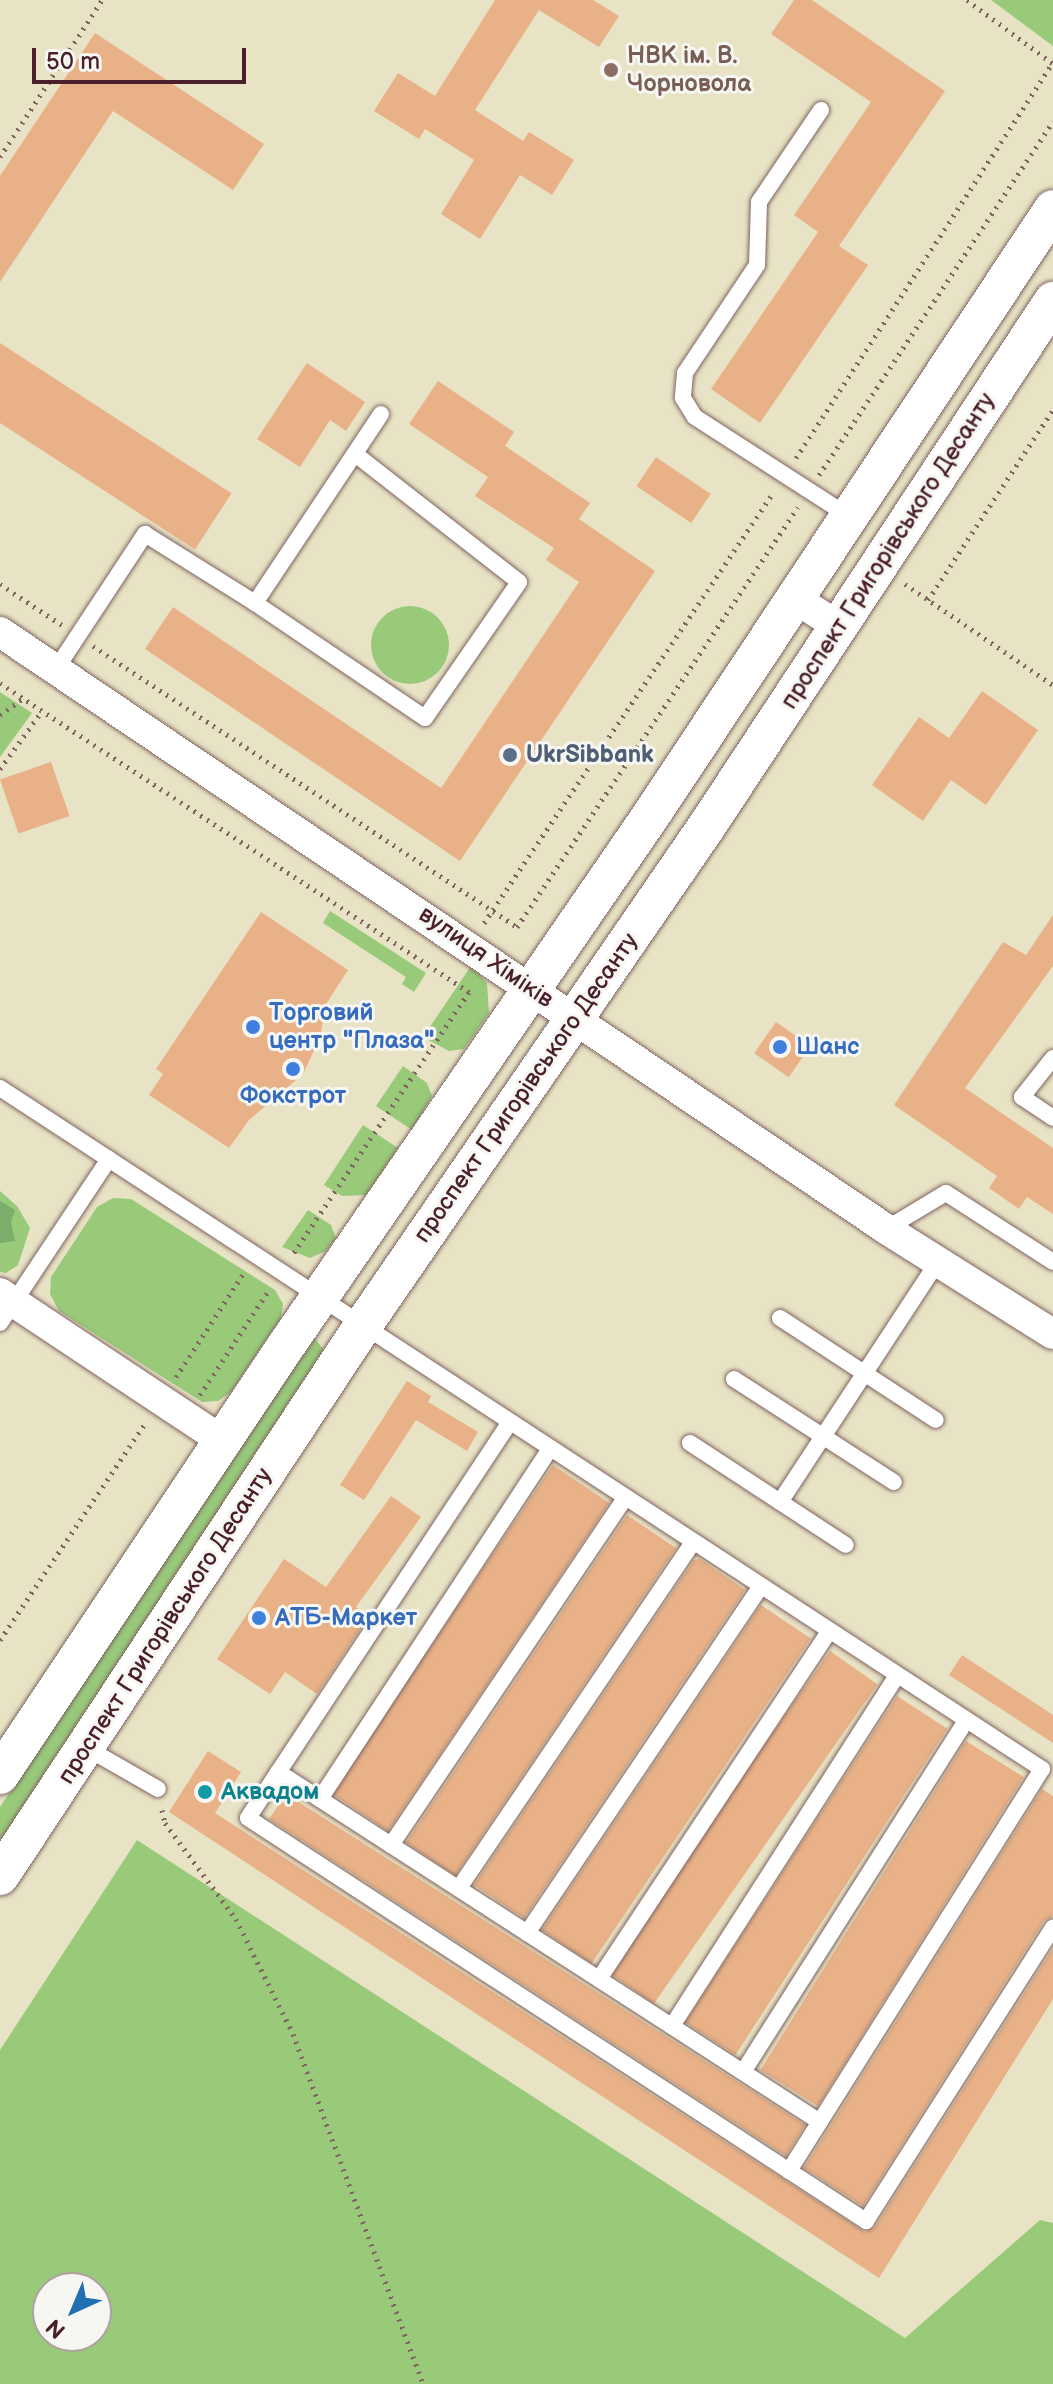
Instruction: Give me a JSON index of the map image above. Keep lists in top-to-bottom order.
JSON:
{
  "streets": {
    "street": ["проспект Григорівського Десанту", "вулиця Хіміків"]
  },
  "crossings": [
    ["проспект Григорівського Десанту", "вулиця Хіміків"]
  ],
  "places": [
    "НВК ім. В. Чорновола",
    "UkrSibbank",
    "Торговий центр \"Плаза\"",
    "Шанс",
    "Фокстрот",
    "АТБ-Маркет",
    "Аквадом"
  ],
  "scale_bar": "50 m",
  "north": "bottom left"
}
